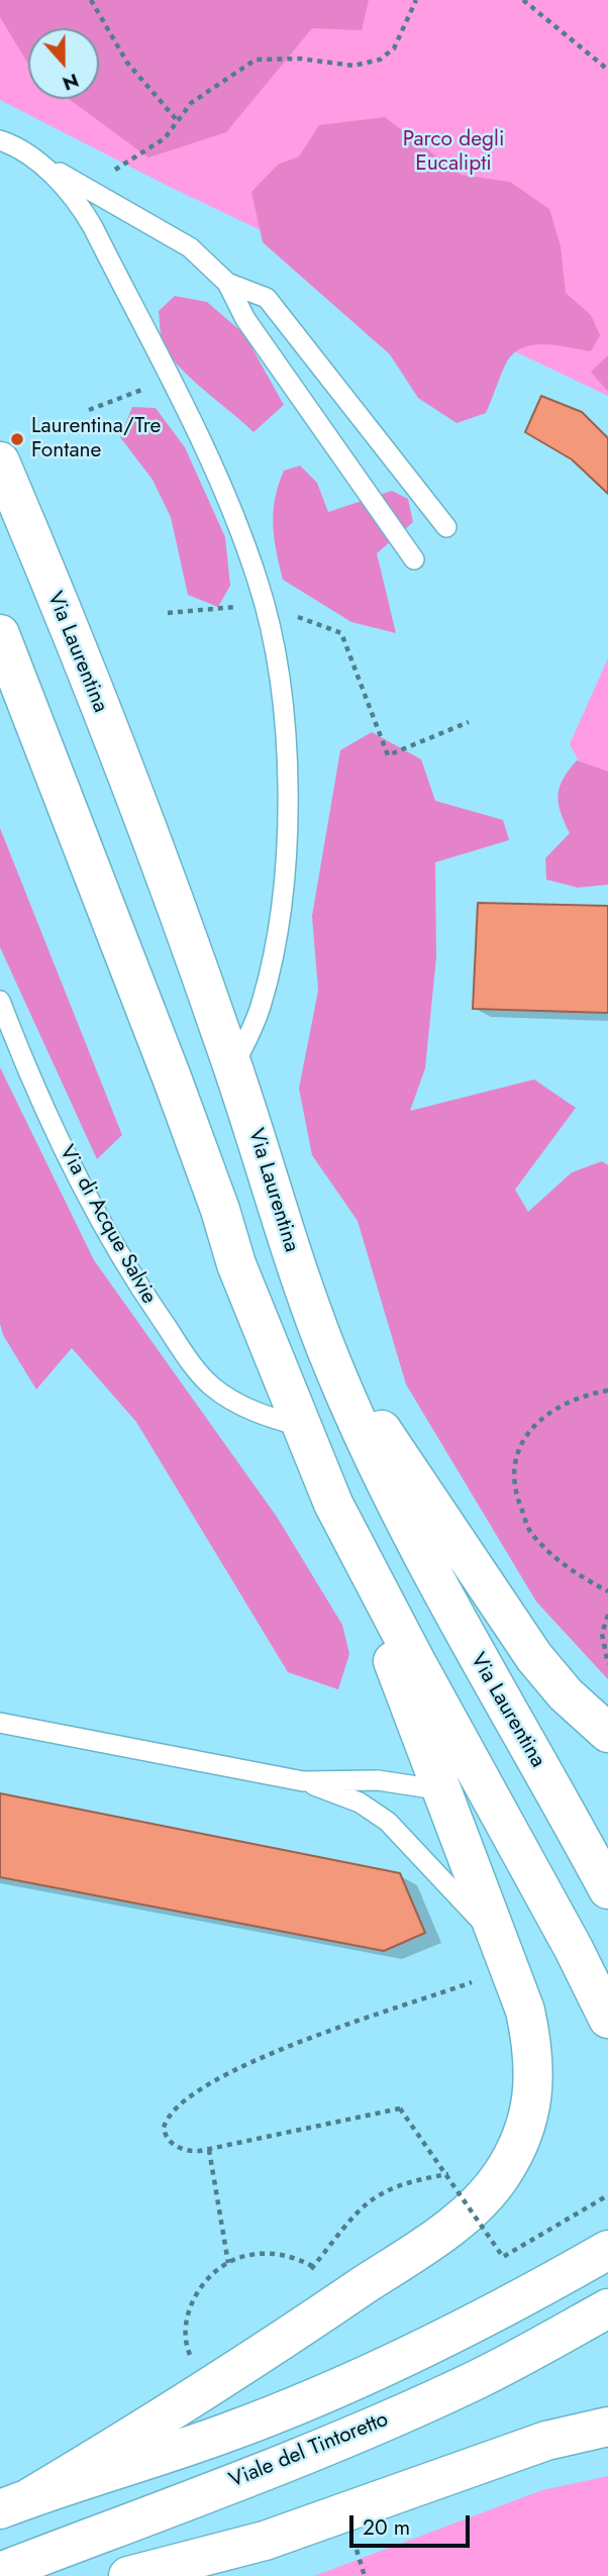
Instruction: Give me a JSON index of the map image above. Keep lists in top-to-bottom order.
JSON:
{
  "streets": {
    "main road": ["Via Laurentina", "Viale del Tintoretto"],
    "lane": ["Via di Acque Salvie"]
  },
  "parks": ["Parco degli Eucalipti"],
  "places": ["Laurentina/Tre Fontane"],
  "scale_bar": "20 m",
  "north": "bottom"
}
